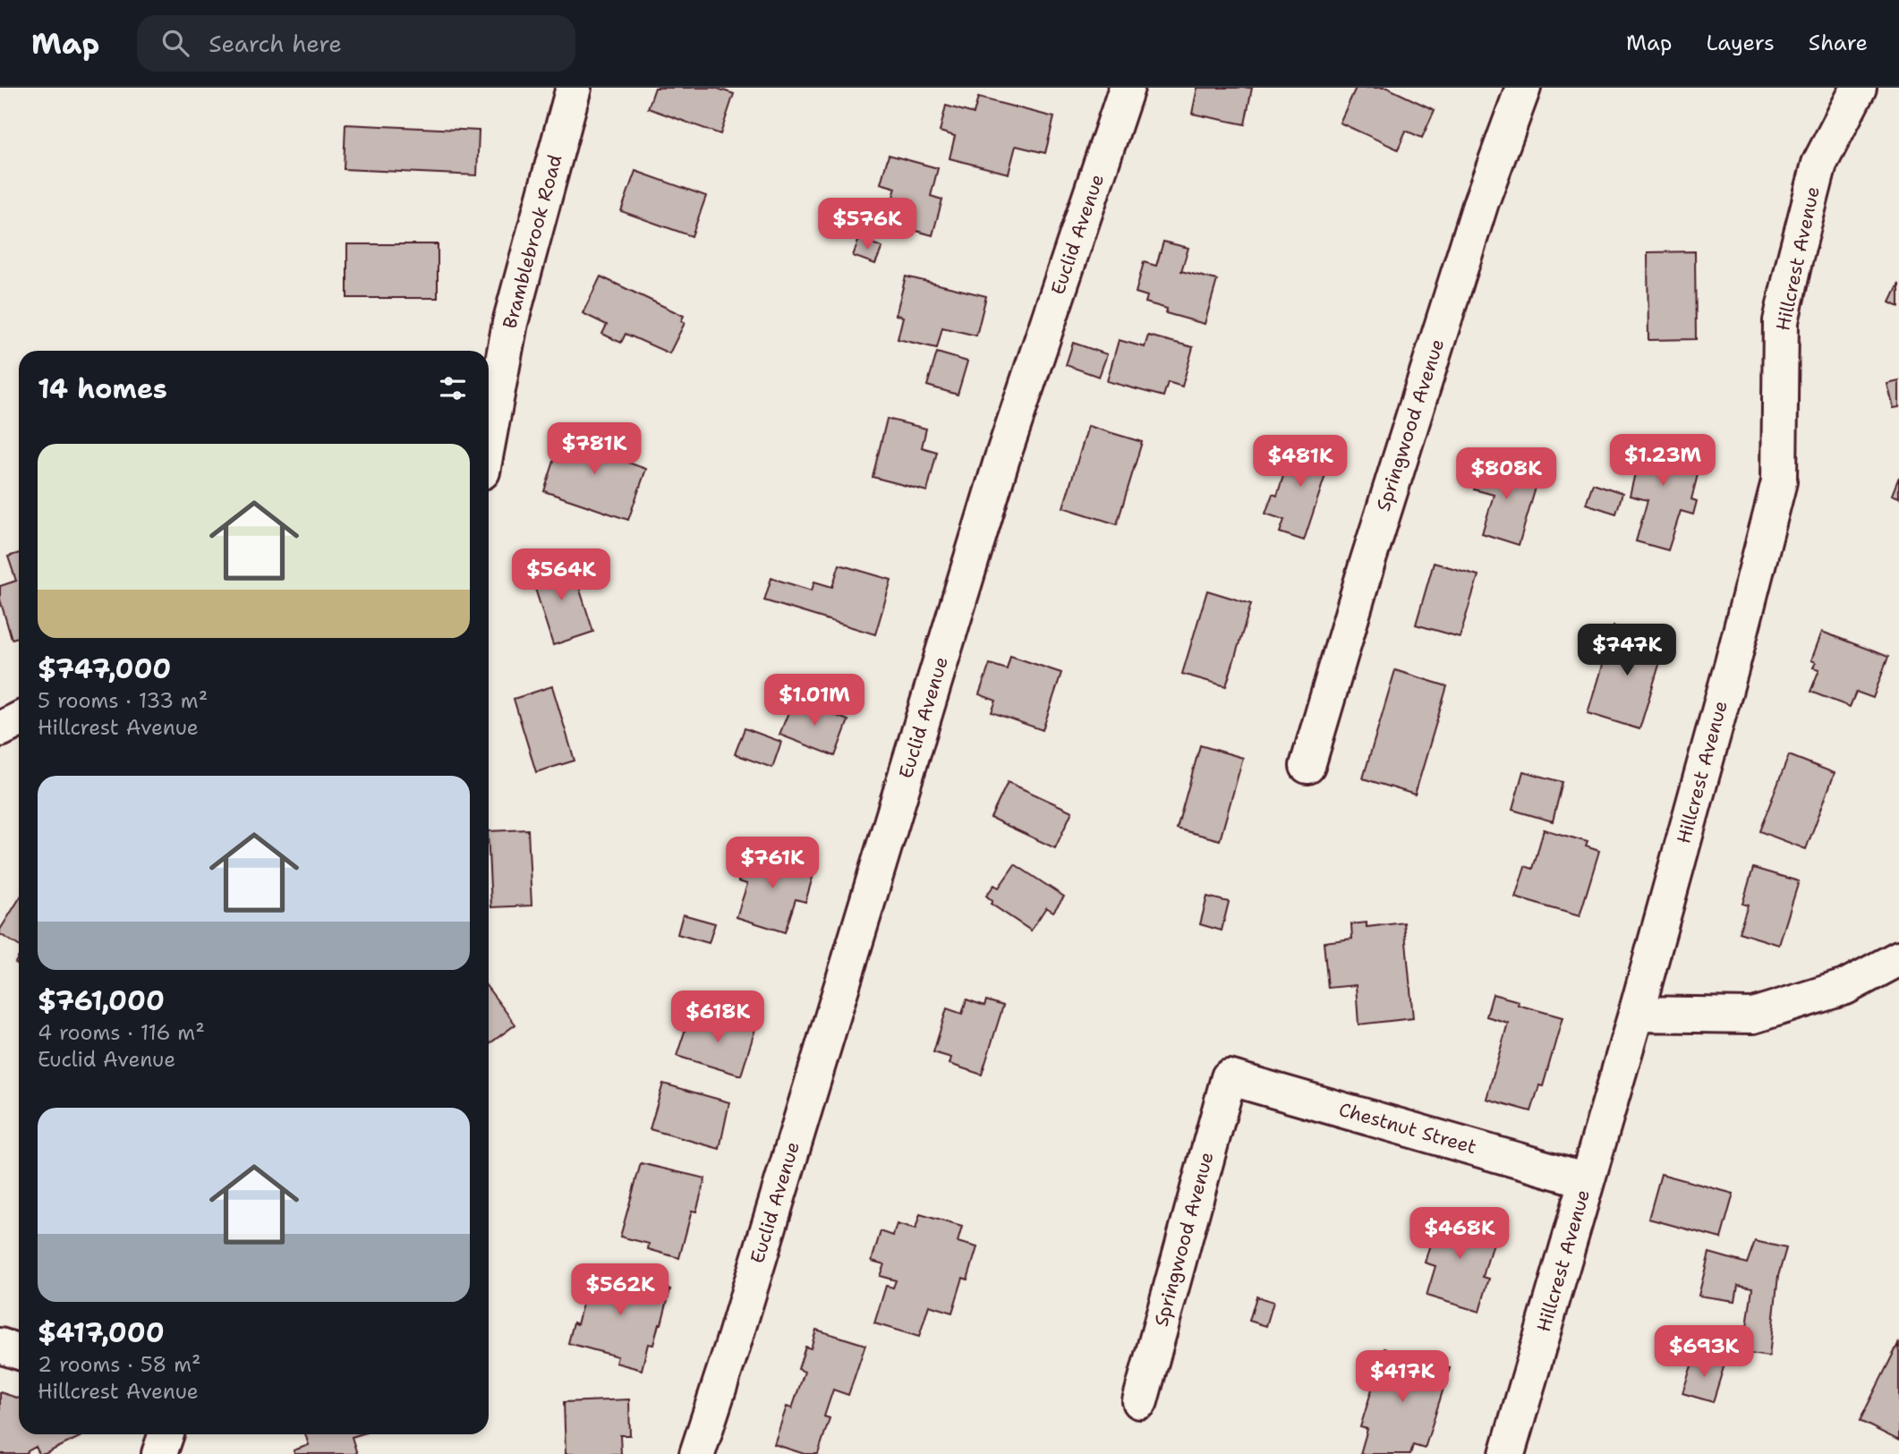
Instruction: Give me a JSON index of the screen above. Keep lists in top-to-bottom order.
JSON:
{
  "streets": {
    "street": [
      "Euclid Avenue",
      "Bramblebrook Road",
      "Hillcrest Avenue",
      "Springwood Avenue",
      "Chestnut Street"
    ]
  },
  "crossings": [
    ["Hillcrest Avenue", "Chestnut Street"],
    ["Springwood Avenue", "Chestnut Street"]
  ],
  "page": {
    "header": "Map",
    "search": "Search here",
    "nav": ["Map", "Layers", "Share"],
    "price": [
      "$576K",
      "$781K",
      "$1.23M",
      "$481K",
      "$808K",
      "$564K",
      "$747K",
      "$1.01M",
      "$761K",
      "$618K",
      "$468K",
      "$562K",
      "$693K",
      "$417K"
    ],
    "heading": "14 homes",
    "list": [
      {
        "name": "$747,000",
        "note": "5 rooms · 133 m² · Hillcrest Avenue"
      },
      {
        "name": "$761,000",
        "note": "4 rooms · 116 m² · Euclid Avenue"
      },
      {
        "name": "$417,000",
        "note": "2 rooms · 58 m² · Hillcrest Avenue"
      }
    ]
  }
}
